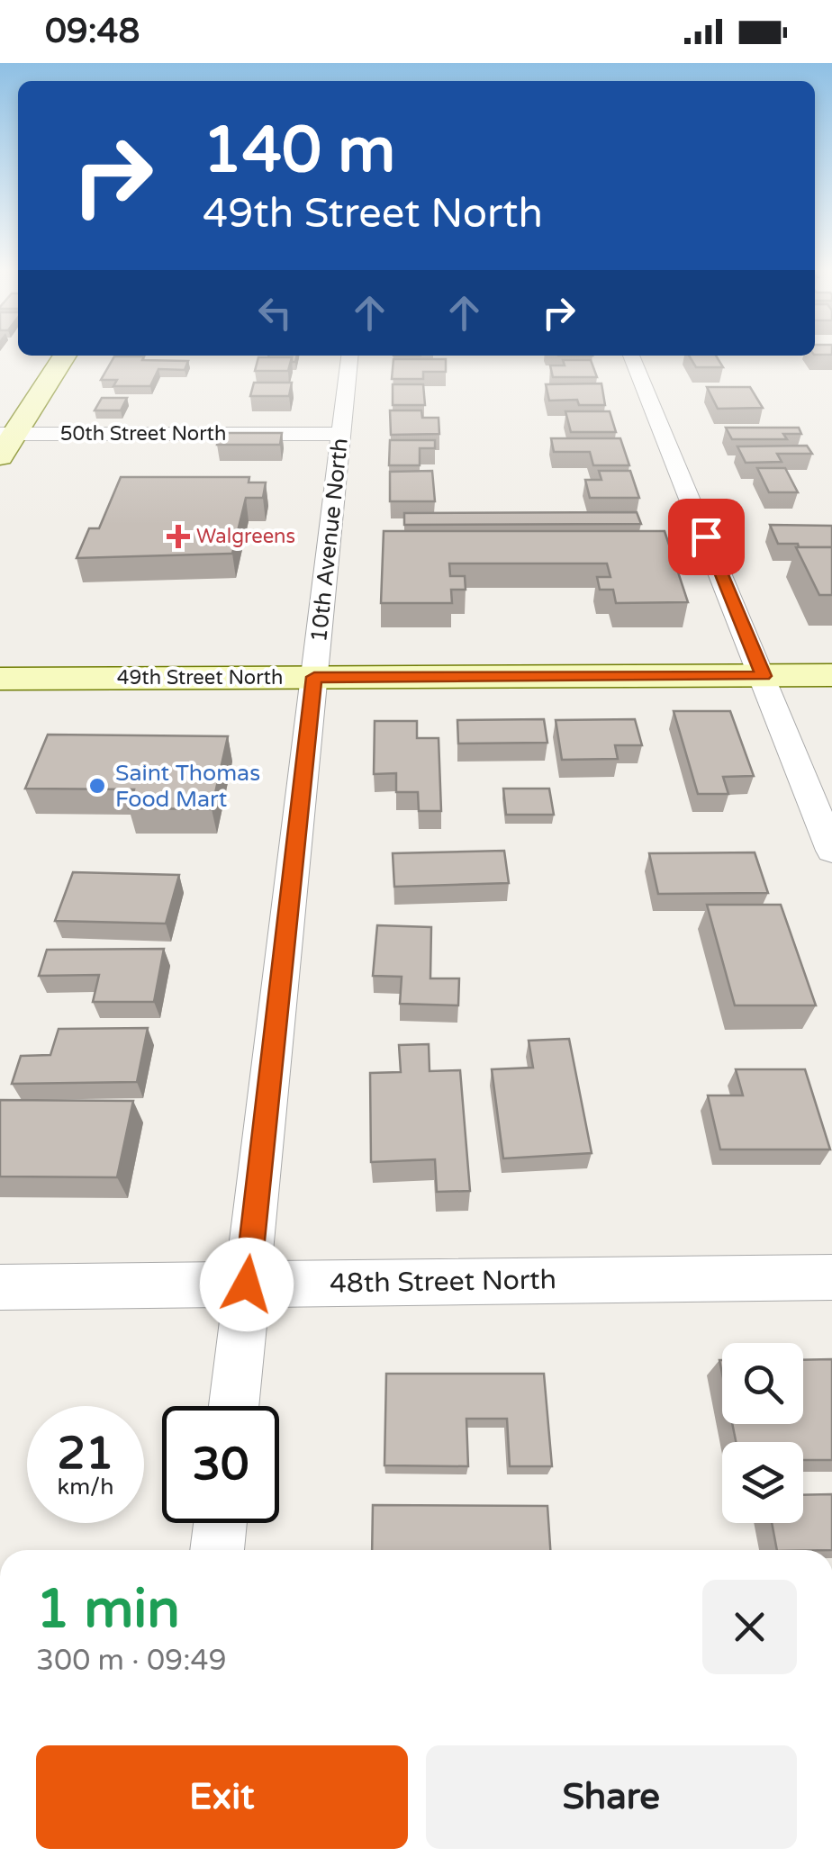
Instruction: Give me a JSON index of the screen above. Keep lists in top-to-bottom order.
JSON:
{
  "streets": {
    "main road": ["49th Street North"],
    "street": ["50th Street North", "10th Avenue North", "48th Street North"]
  },
  "crossings": [
    ["50th Street North", "10th Avenue North"],
    ["10th Avenue North", "49th Street North"],
    ["10th Avenue North", "48th Street North"]
  ],
  "places": {
    "health": ["Walgreens"],
    "other": ["Saint Thomas Food Mart"]
  },
  "page": {
    "status": "09:48",
    "turn": ["140 m", "49th Street North"],
    "speed": "21 km/h",
    "limit": "30",
    "heading": ["1 min", "300 m · 09:49"],
    "buttons": ["Exit", "Share"]
  }
}
